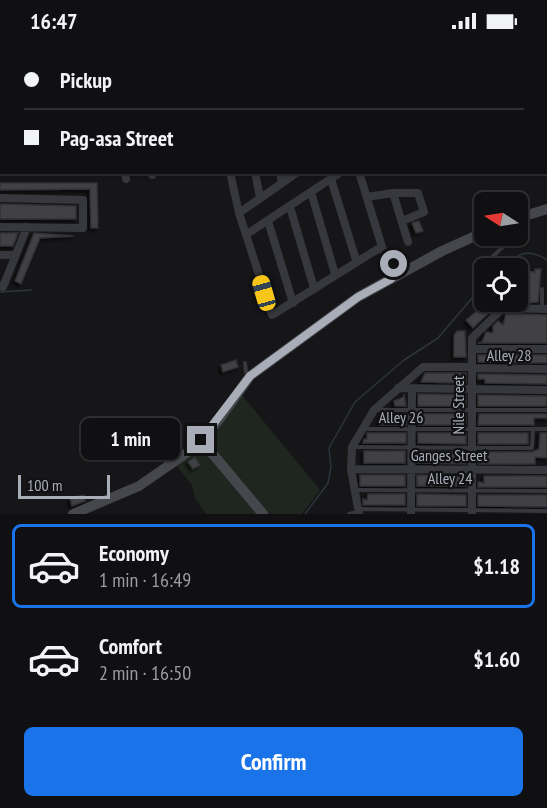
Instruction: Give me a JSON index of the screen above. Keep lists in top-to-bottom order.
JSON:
{
  "streets": {
    "street": ["Alley 28", "Nile Street", "Ganges Street"],
    "lane": ["Alley 26", "Alley 24"]
  },
  "crossings": [
    ["Alley 28", "Nile Street"],
    ["Alley 28", "Alley 26"],
    ["Nile Street", "Alley 26"],
    ["Nile Street", "Ganges Street"],
    ["Nile Street", "Alley 24"]
  ],
  "scale_bar": "100 m",
  "north": "left",
  "page": {
    "status": "16:47",
    "banner": ["Pickup", "Pag-asa Street"],
    "bubble": "1 min",
    "scale": "100 m",
    "list": [
      {
        "name": "Economy",
        "note": "1 min · 16:49",
        "value": "$1.18"
      },
      {
        "name": "Comfort",
        "note": "2 min · 16:50",
        "value": "$1.60"
      }
    ],
    "buttons": "Confirm"
  }
}
